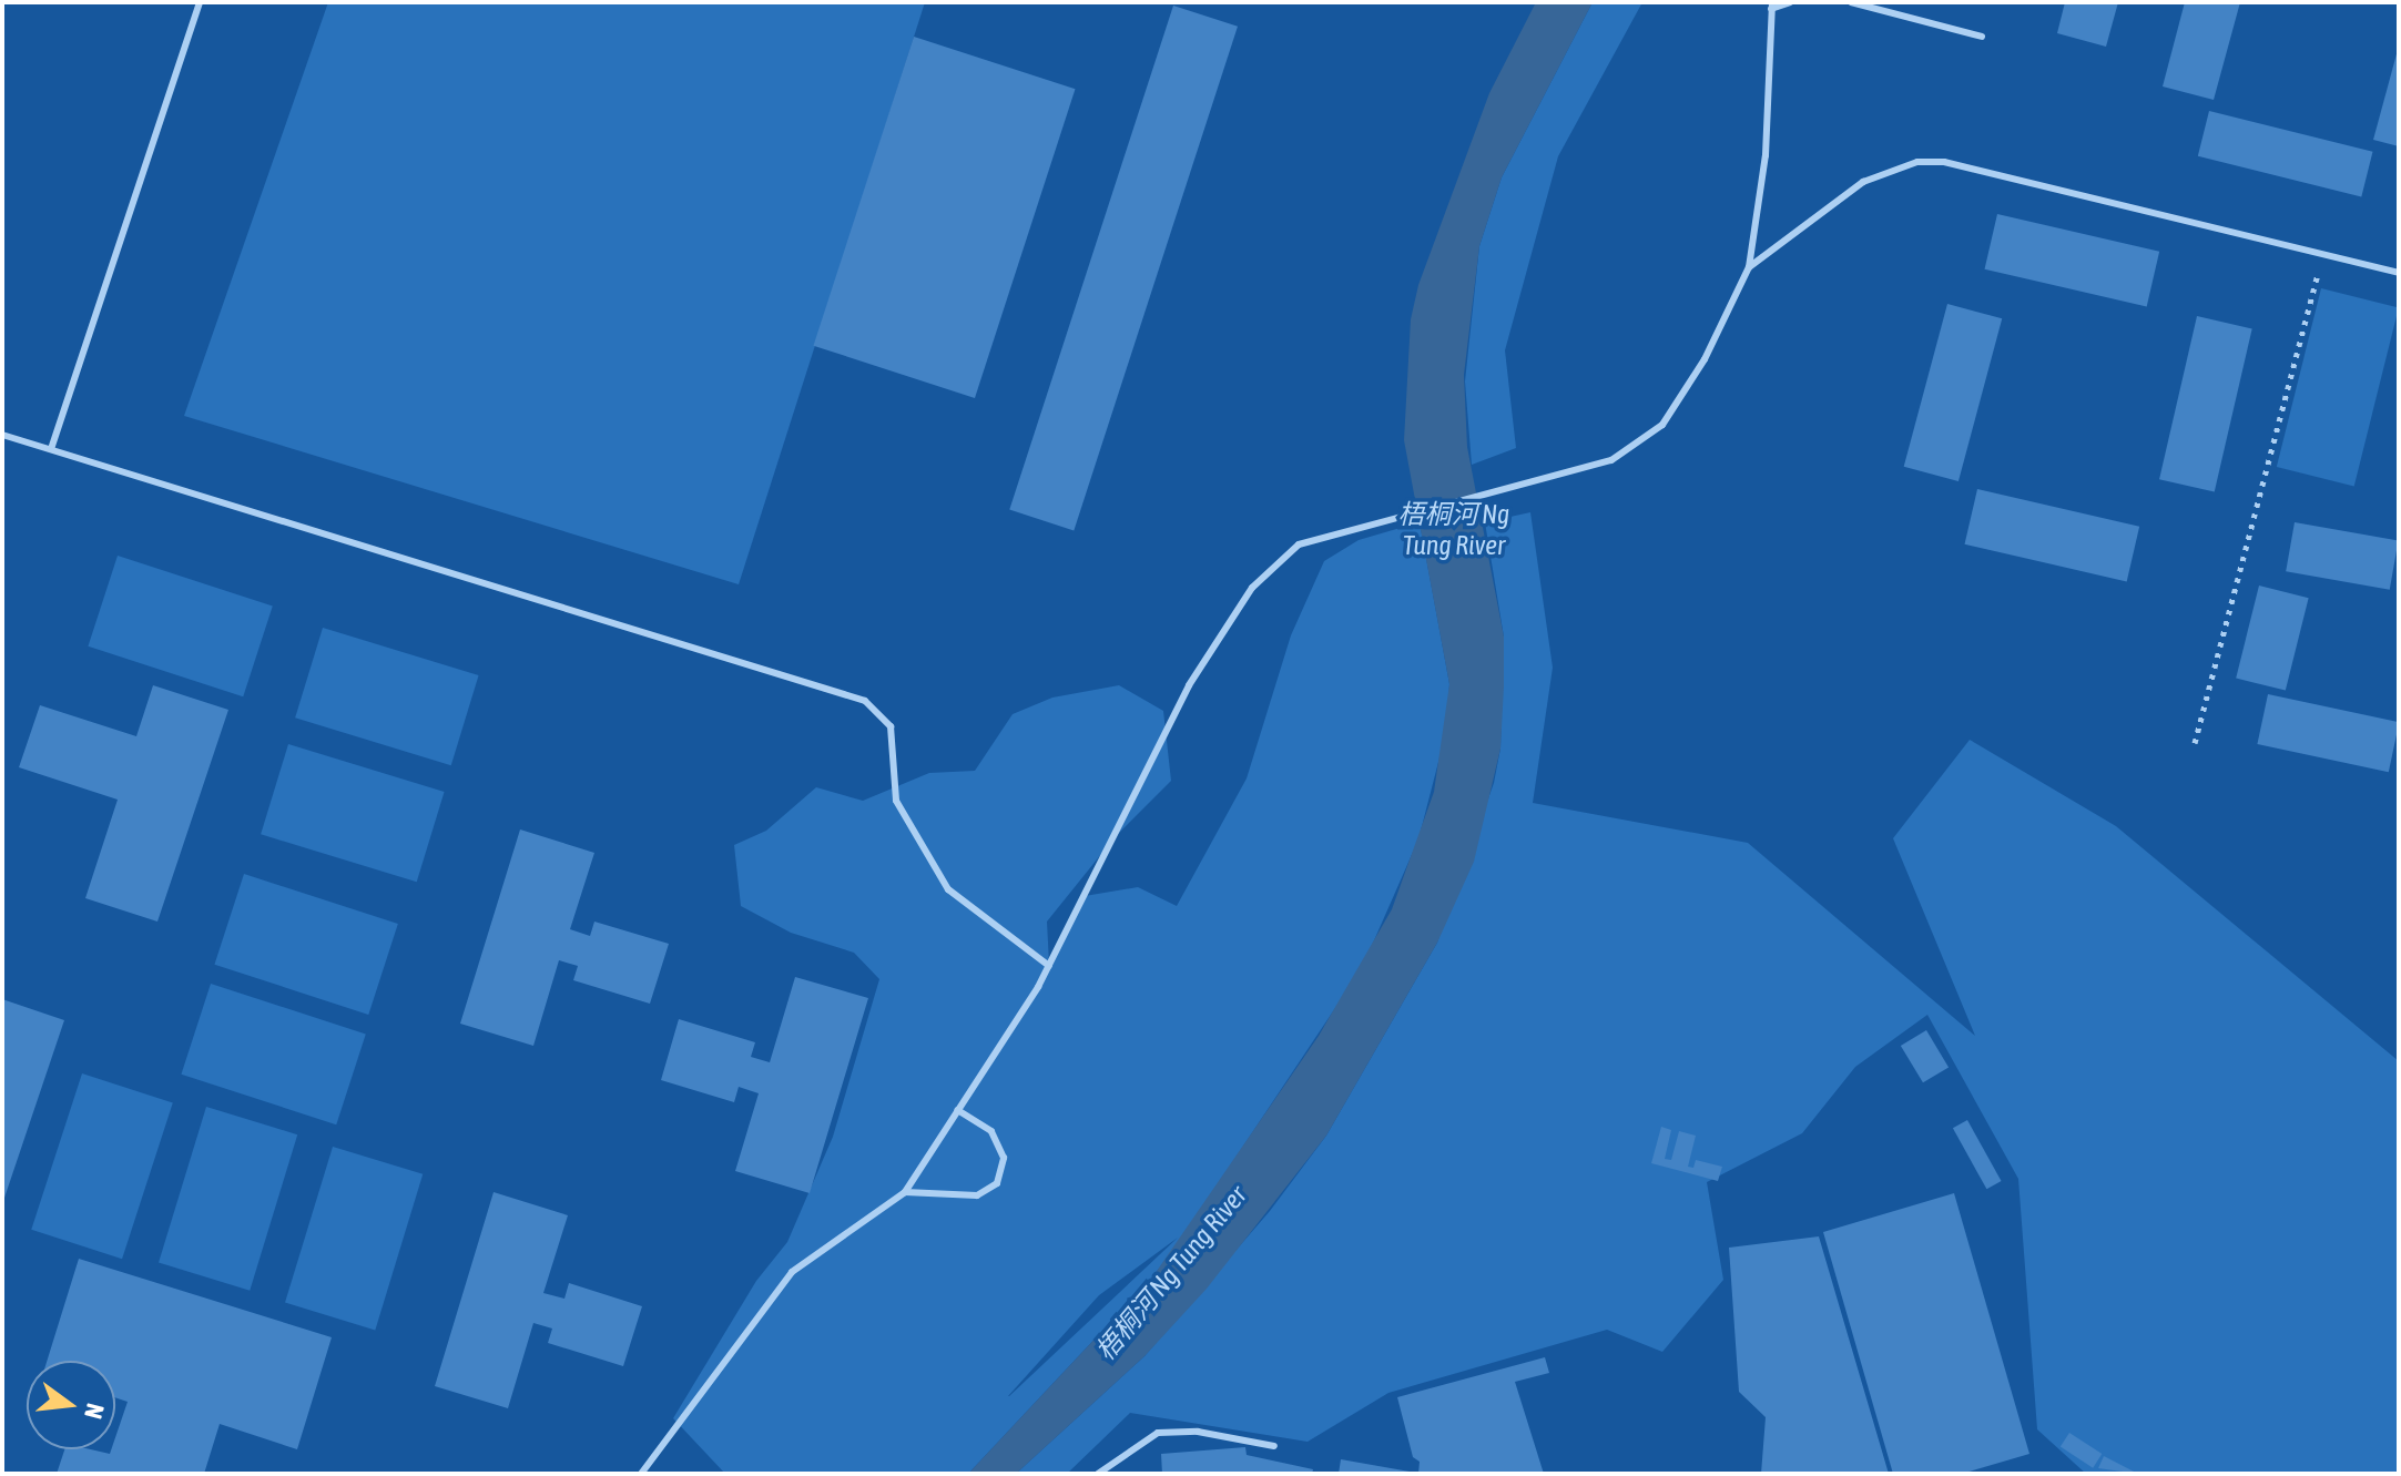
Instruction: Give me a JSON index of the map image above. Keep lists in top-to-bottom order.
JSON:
{
  "water": ["梧桐河 Ng Tung River"],
  "north": "right"
}
